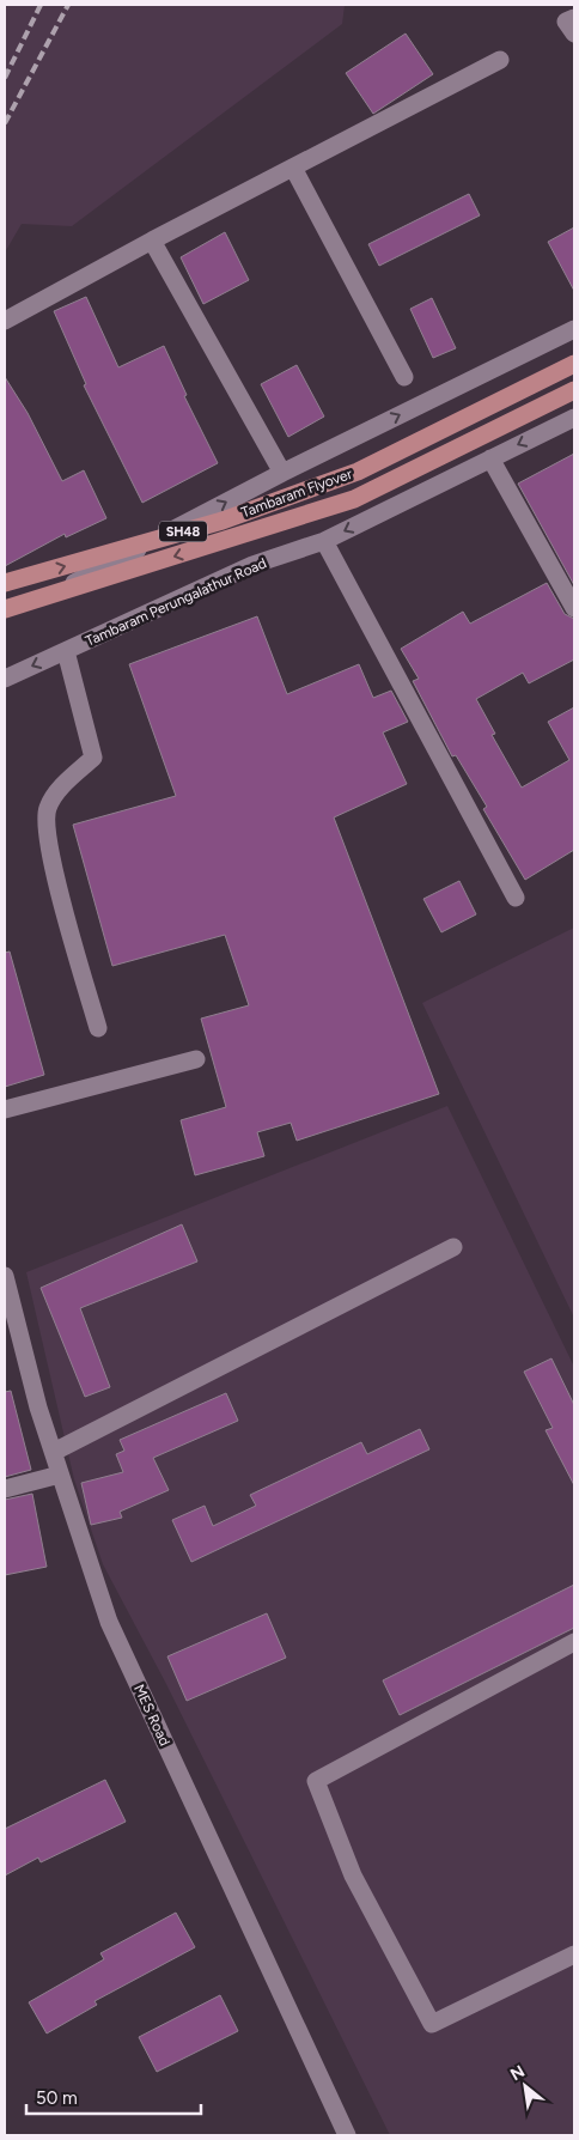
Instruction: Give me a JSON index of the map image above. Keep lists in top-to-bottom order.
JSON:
{
  "streets": {
    "main road": ["Tambaram Flyover", "SH48"],
    "street": ["Tambaram Perungalathur Road", "MES Road"]
  },
  "scale_bar": "50 m",
  "north": "top left"
}
